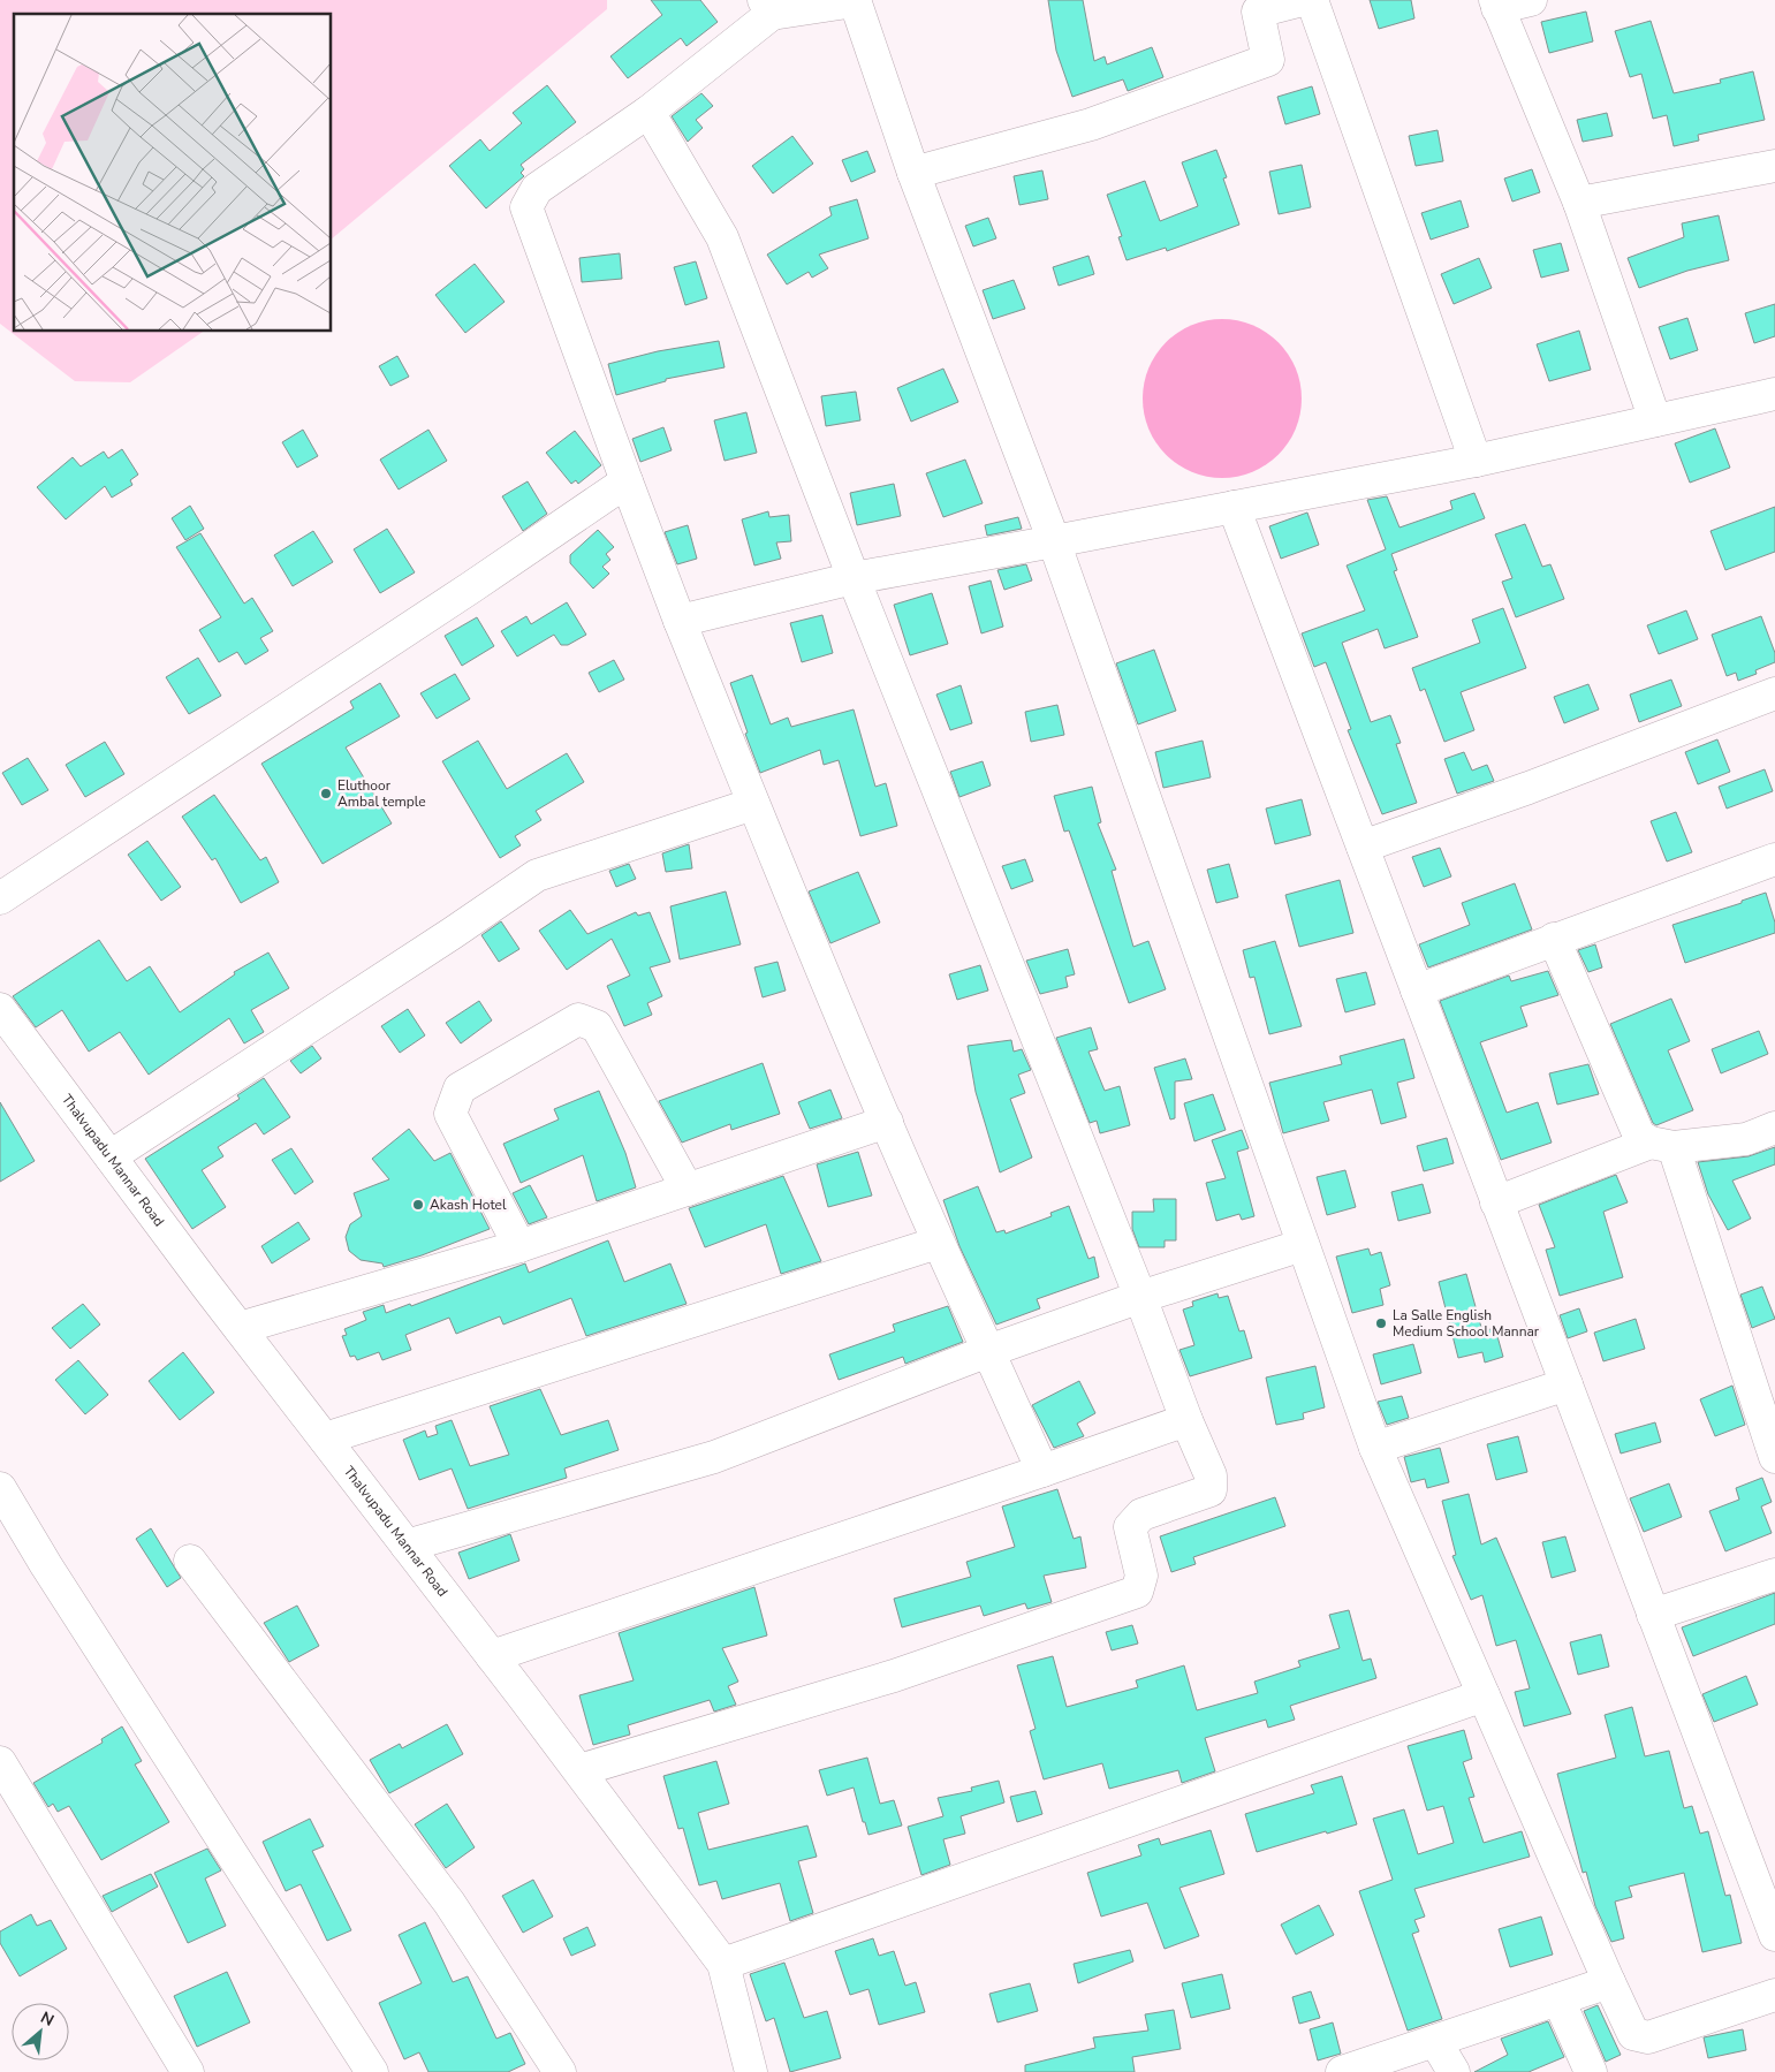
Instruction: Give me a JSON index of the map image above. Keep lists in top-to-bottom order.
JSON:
{
  "streets": {
    "street": ["Thalvupadu Mannar Road"]
  },
  "places": ["Eluthoor Ambal temple", "Akash Hotel", "La Salle English Medium School Mannar"],
  "north": "top right"
}
